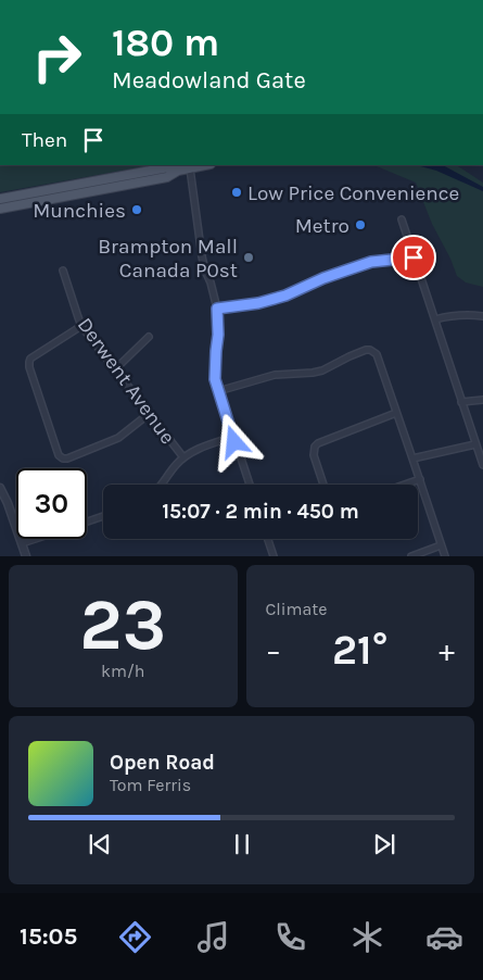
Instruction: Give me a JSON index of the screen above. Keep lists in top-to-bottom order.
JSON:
{
  "streets": {
    "street": ["Derwent Avenue"]
  },
  "places": [
    "Low Price Convenience",
    "Munchies",
    "Metro",
    "Brampton Mall Canada P0st"
  ],
  "page": {
    "turn": ["180 m", "Meadowland Gate"],
    "then": "Then",
    "limit": "30",
    "trip": "15:07 · 2 min · 450 m",
    "tile": [
      ["23", "km/h"],
      "Climate"
    ],
    "heat": ["−", "21°", "+"],
    "song": ["Open Road", "Tom Ferris"],
    "tabs": "15:05"
  }
}
